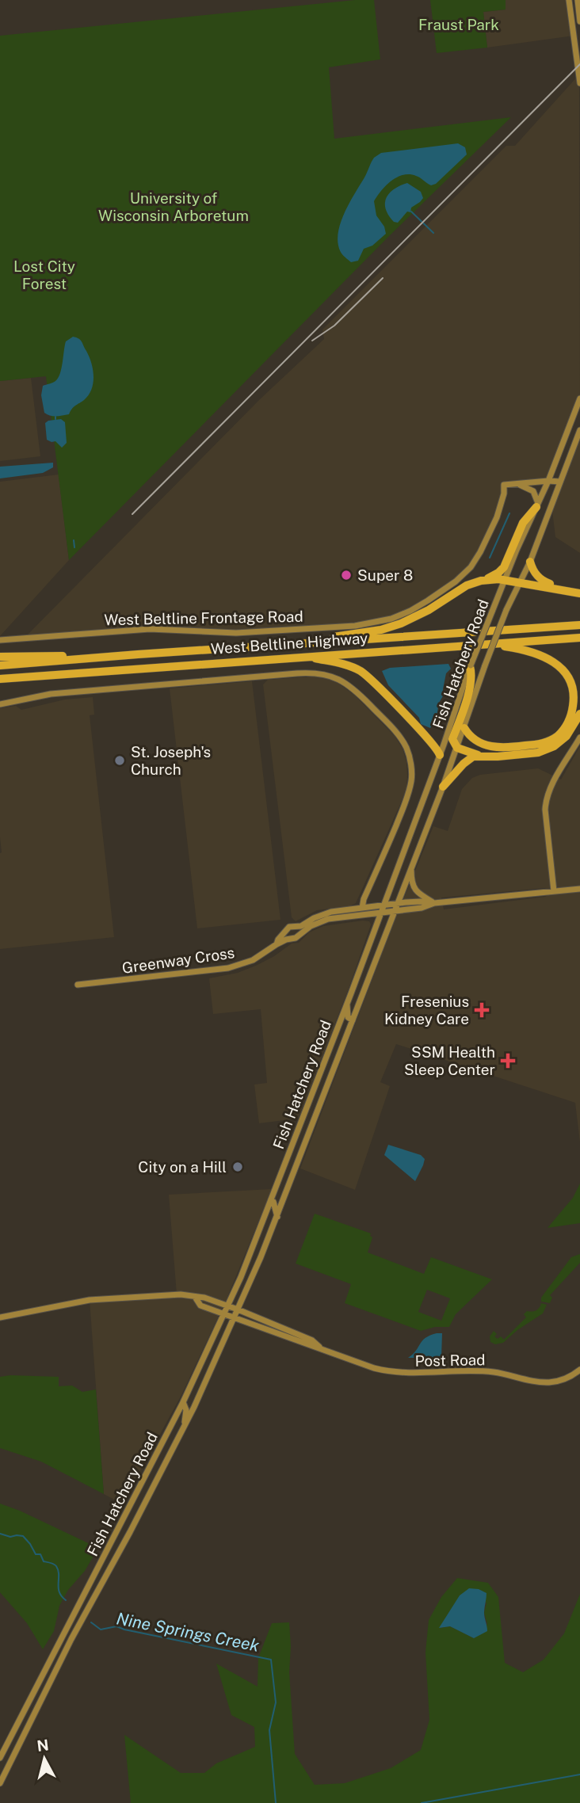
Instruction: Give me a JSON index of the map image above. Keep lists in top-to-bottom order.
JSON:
{
  "streets": {
    "highway": ["West Beltline Highway"],
    "main road": [
      "West Beltline Frontage Road",
      "Fish Hatchery Road",
      "Greenway Cross",
      "Post Road"
    ]
  },
  "crossings": [
    ["Fish Hatchery Road", "Greenway Cross"],
    ["Fish Hatchery Road", "Post Road"]
  ],
  "water": ["Nine Springs Creek"],
  "parks": ["Fraust Park", "University of Wisconsin Arboretum", "Lost City Forest"],
  "places": {
    "other": ["Super 8", "St. Joseph's Church", "City on a Hill"],
    "health": ["Fresenius Kidney Care", "SSM Health Sleep Center"]
  },
  "north": "top"
}
